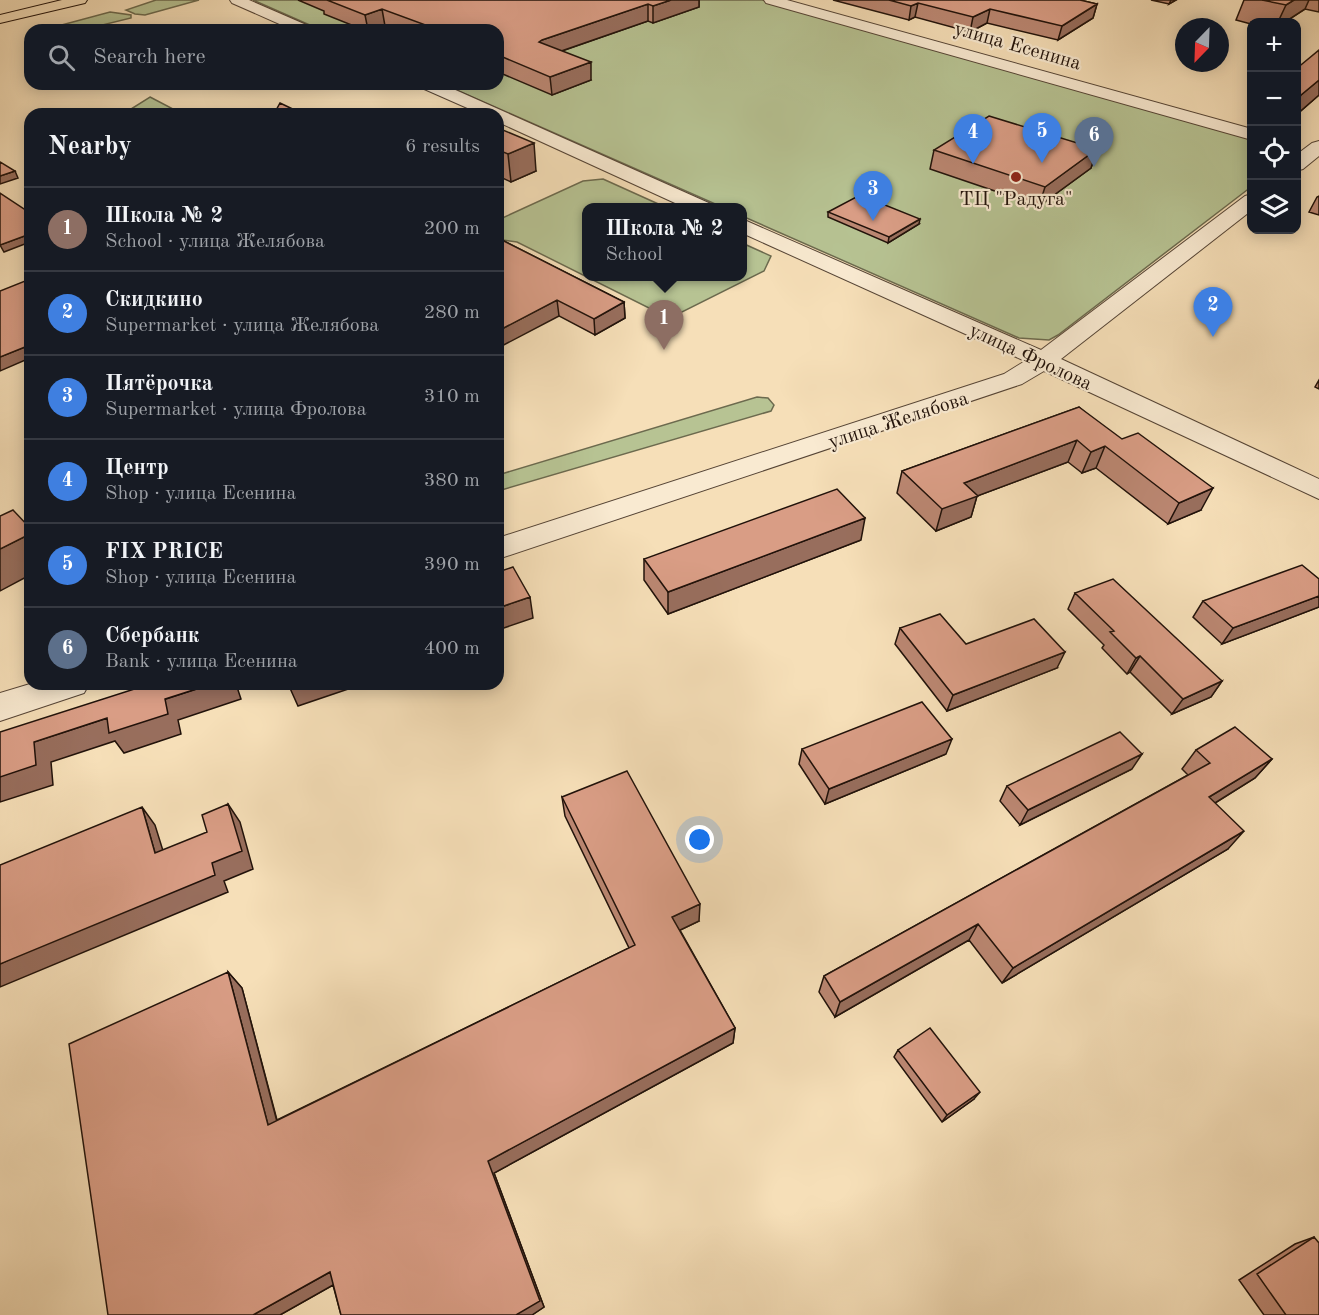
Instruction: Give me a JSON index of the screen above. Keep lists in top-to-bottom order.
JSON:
{
  "streets": {
    "street": ["улица Есенина", "улица Фролова", "улица Желябова"]
  },
  "crossings": [
    ["улица Фролова", "улица Желябова"]
  ],
  "places": ["ТЦ \"Радуга\""],
  "north": "bottom left",
  "page": {
    "map_buttons": ["+", "−"],
    "search": "Search here",
    "heading": ["Nearby", "6 results"],
    "pins": [
      "5",
      "4",
      "6",
      "3",
      "2",
      "1"
    ],
    "list": [
      {
        "mark": "1",
        "name": "Школа № 2",
        "note": "School · улица Желябова",
        "value": "200 m"
      },
      {
        "mark": "2",
        "name": "Скидкино",
        "note": "Supermarket · улица Желябова",
        "value": "280 m"
      },
      {
        "mark": "3",
        "name": "Пятёрочка",
        "note": "Supermarket · улица Фролова",
        "value": "310 m"
      },
      {
        "mark": "4",
        "name": "Центр",
        "note": "Shop · улица Есенина",
        "value": "380 m"
      },
      {
        "mark": "5",
        "name": "FIX PRICE",
        "note": "Shop · улица Есенина",
        "value": "390 m"
      },
      {
        "mark": "6",
        "name": "Сбербанк",
        "note": "Bank · улица Есенина",
        "value": "400 m"
      }
    ],
    "popup": ["Школа № 2", "School"]
  }
}
